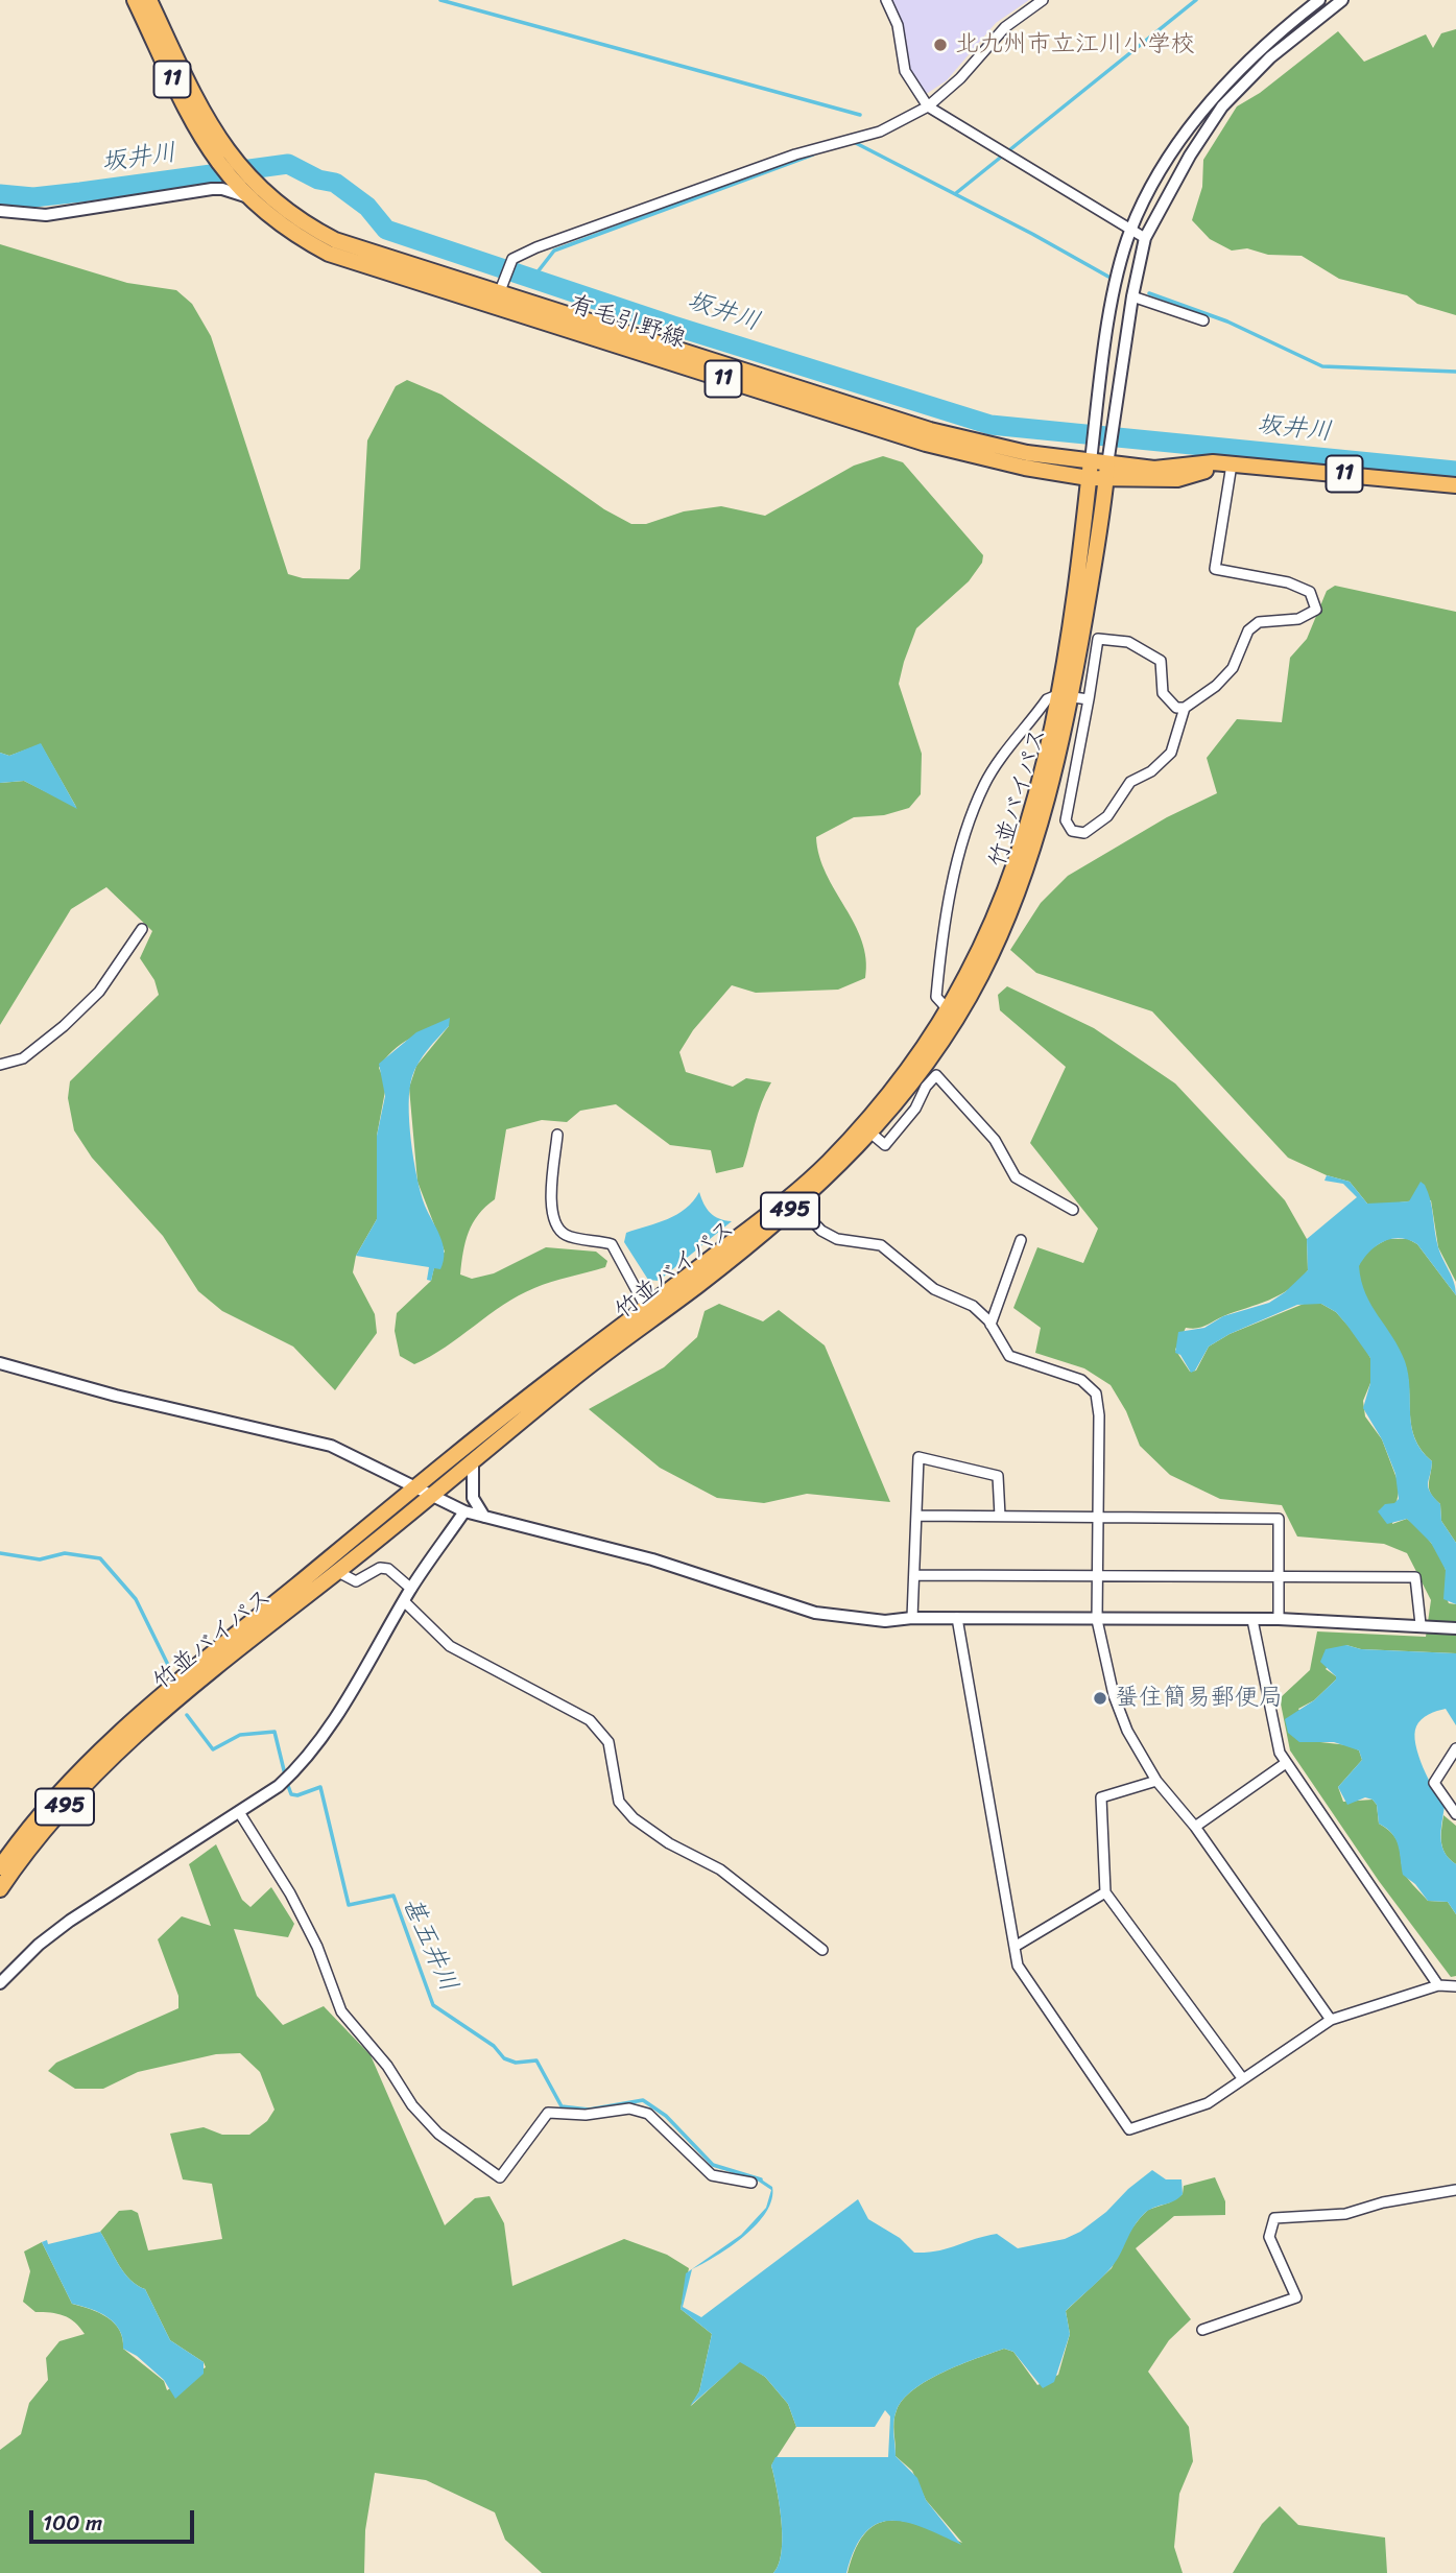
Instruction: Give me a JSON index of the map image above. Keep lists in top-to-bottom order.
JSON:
{
  "streets": {
    "main road": [
      "11",
      "有毛引野線",
      "竹並バイパス",
      "495"
    ]
  },
  "crossings": [
    ["有毛引野線", "竹並バイパス"]
  ],
  "water": ["坂井川", "甚五井川"],
  "places": ["北九州市立江川小学校", "蜑住簡易郵便局"],
  "scale_bar": "100 m"
}
